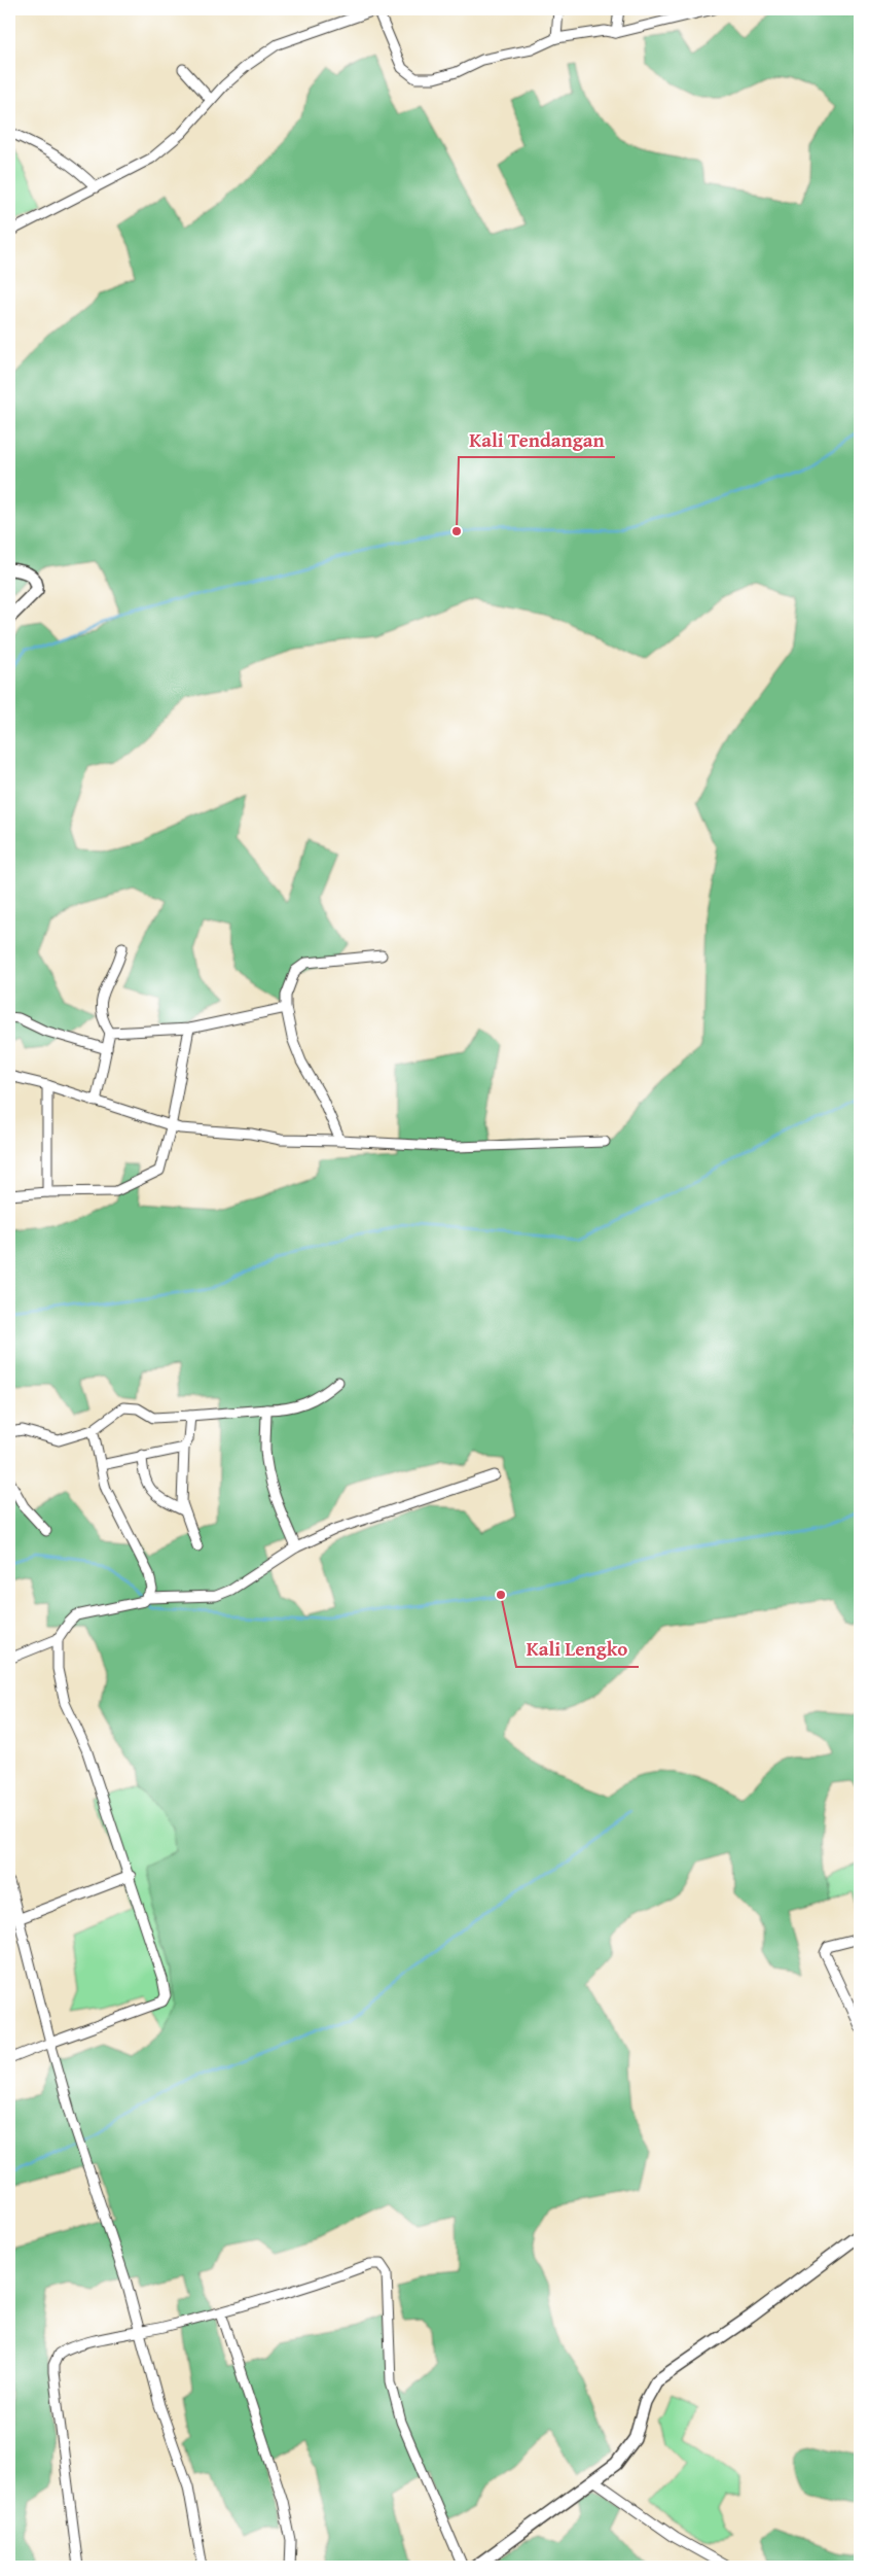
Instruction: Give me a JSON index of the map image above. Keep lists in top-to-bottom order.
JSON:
{
  "places": ["Kali Tendangan", "Kali Lengko"]
}
